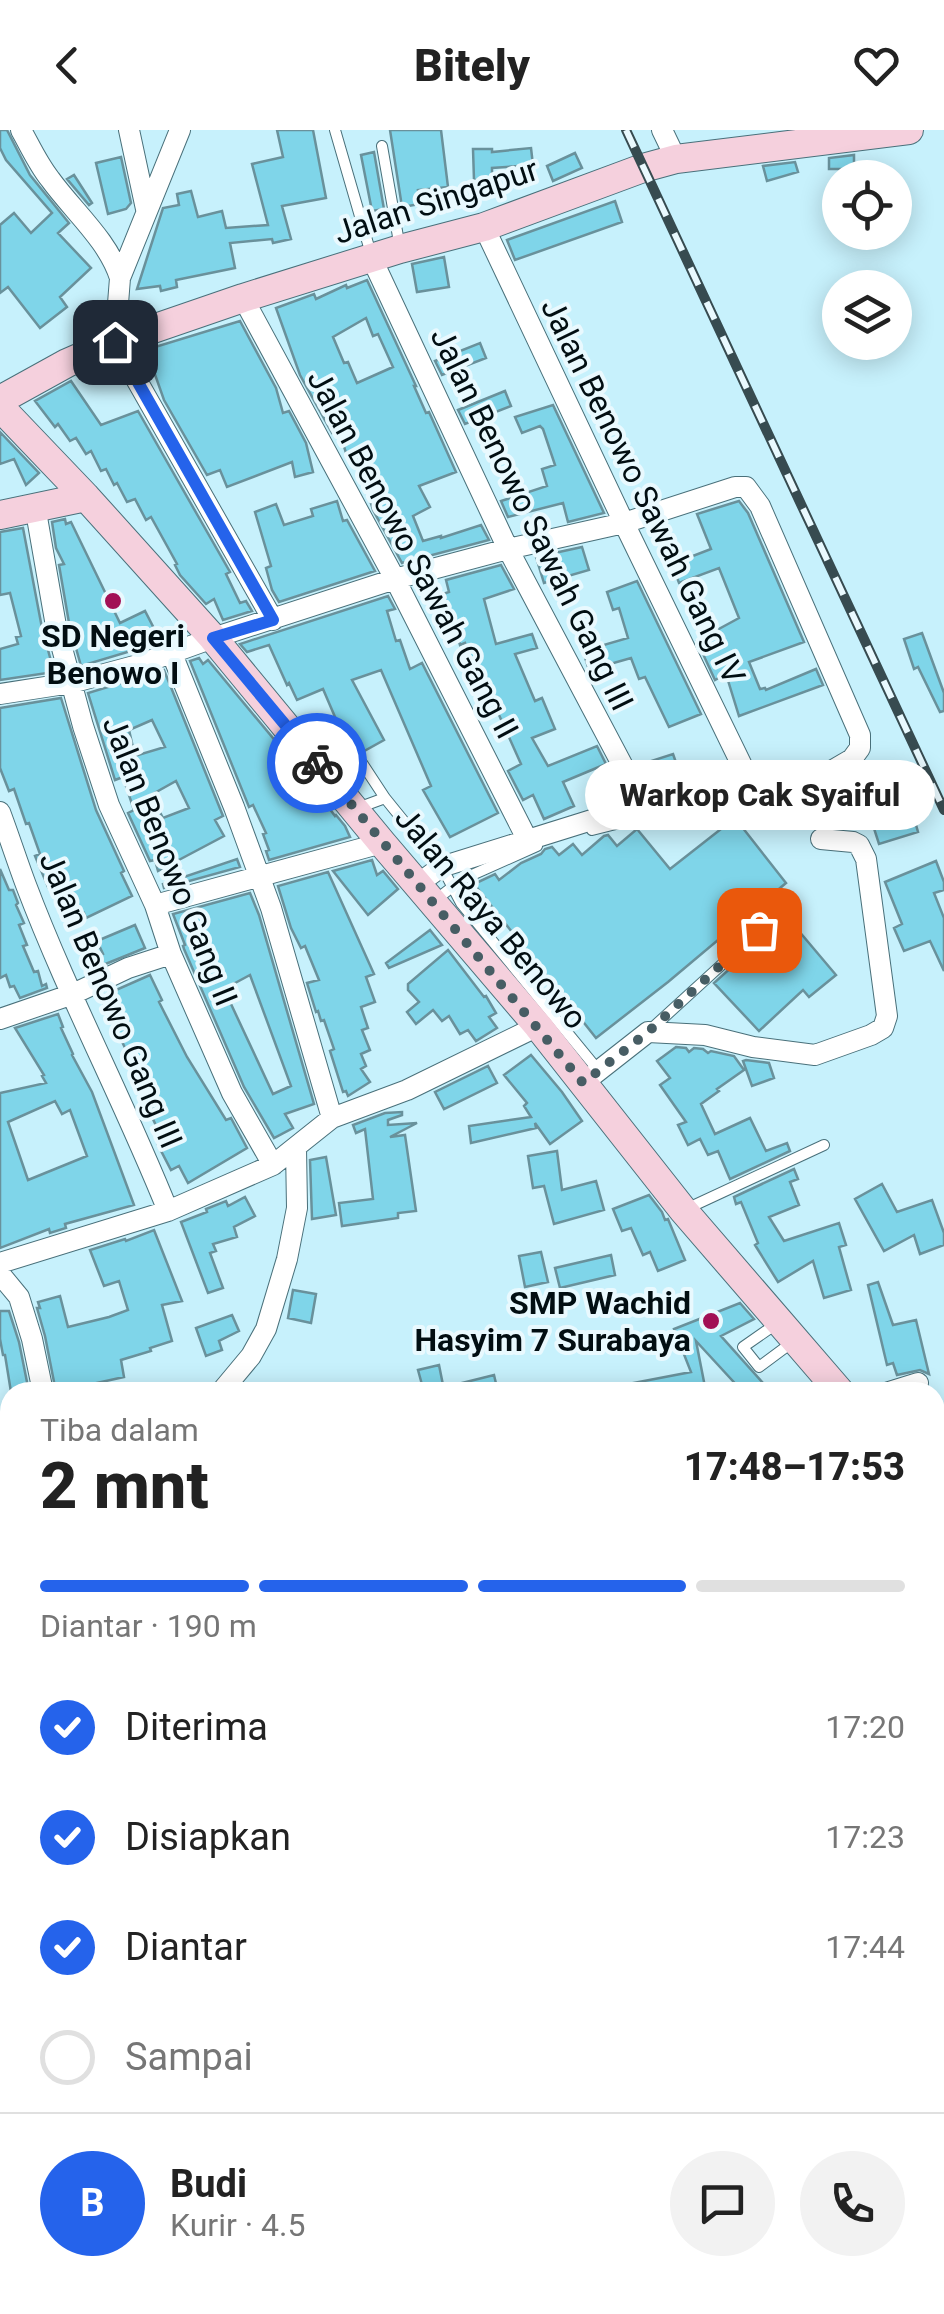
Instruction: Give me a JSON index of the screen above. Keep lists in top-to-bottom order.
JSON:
{
  "streets": {
    "main road": ["Jalan Singapur", "Jalan Raya Benowo"],
    "street": [
      "Jalan Benowo Sawah Gang IV",
      "Jalan Benowo Sawah Gang III",
      "Jalan Benowo Sawah Gang II",
      "Jalan Benowo Gang II",
      "Jalan Benowo Gang III"
    ]
  },
  "crossings": [
    ["Jalan Singapur", "Jalan Benowo Sawah Gang IV"],
    ["Jalan Singapur", "Jalan Benowo Sawah Gang III"],
    ["Jalan Singapur", "Jalan Benowo Sawah Gang II"],
    ["Jalan Singapur", "Jalan Raya Benowo"]
  ],
  "places": ["SD Negeri Benowo I", "Warkop Cak Syaiful", "SMP Wachid Hasyim 7 Surabaya"],
  "page": {
    "header": "Bitely",
    "bubble": "Warkop Cak Syaiful",
    "heading": ["2 mnt", "Tiba dalam", "17:48–17:53"],
    "panel": ["Budi", "Kurir · 4.5"],
    "bar": "Diantar · 190 m",
    "list": [
      ["Diterima", "17:20"],
      ["Disiapkan", "17:23"],
      ["Diantar", "17:44"],
      "Sampai"
    ],
    "round": "B"
  }
}
